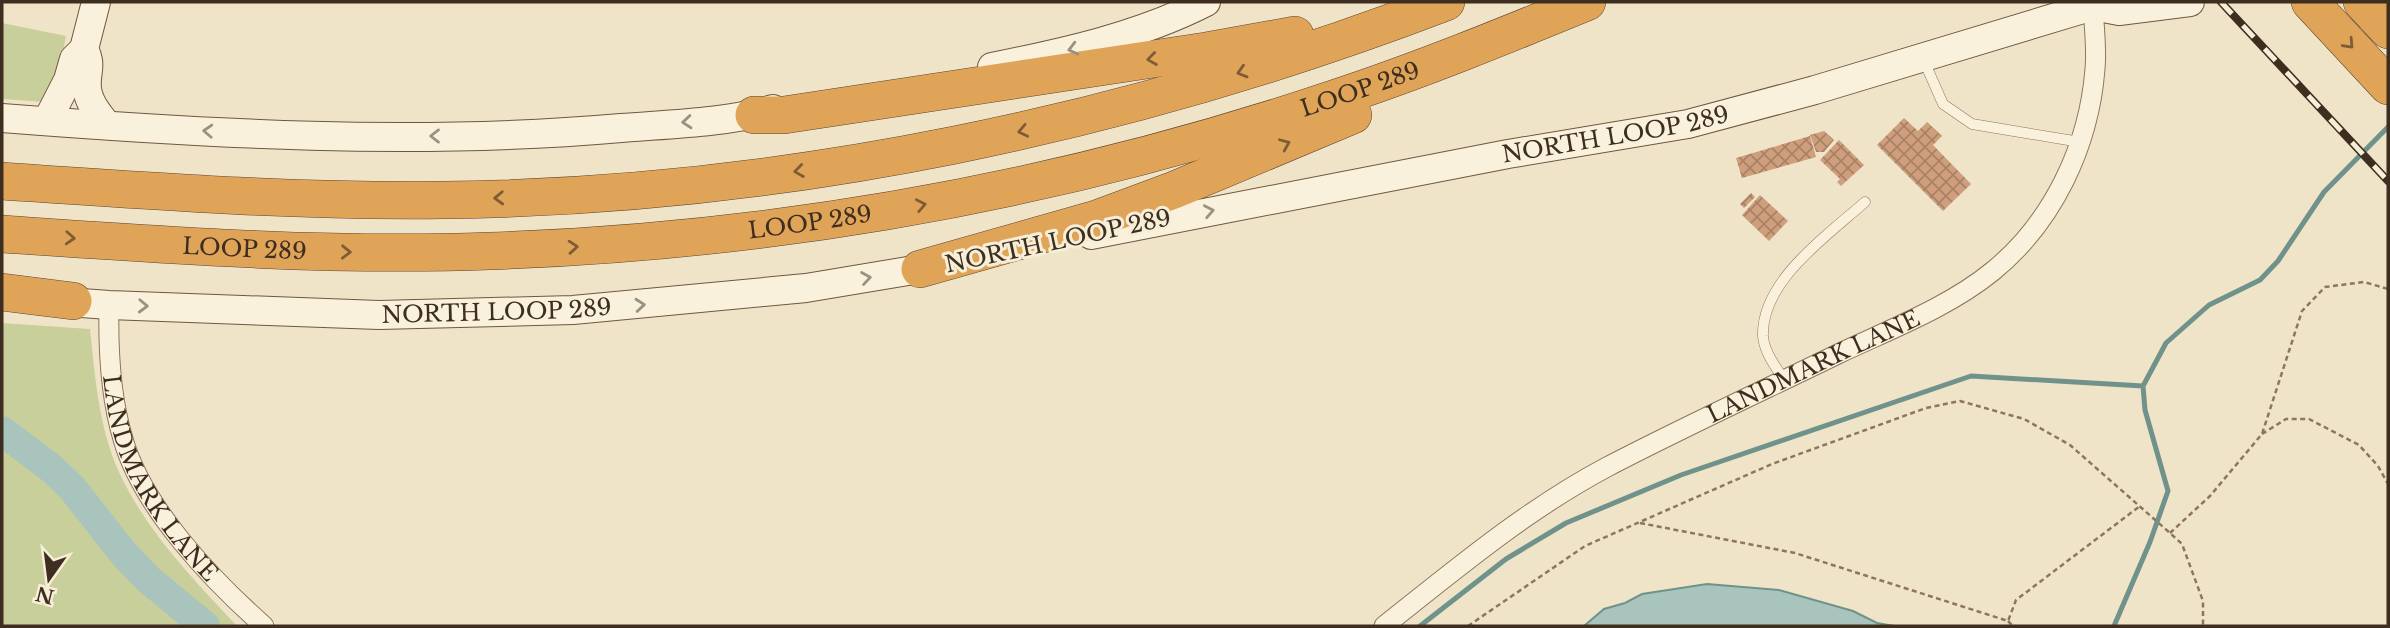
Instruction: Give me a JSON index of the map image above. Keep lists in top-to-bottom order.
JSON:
{
  "streets": {
    "highway": ["LOOP 289"],
    "main road": ["NORTH LOOP 289"],
    "street": ["LANDMARK LANE"]
  },
  "crossings": [
    ["NORTH LOOP 289", "LANDMARK LANE"]
  ],
  "north": "bottom"
}
